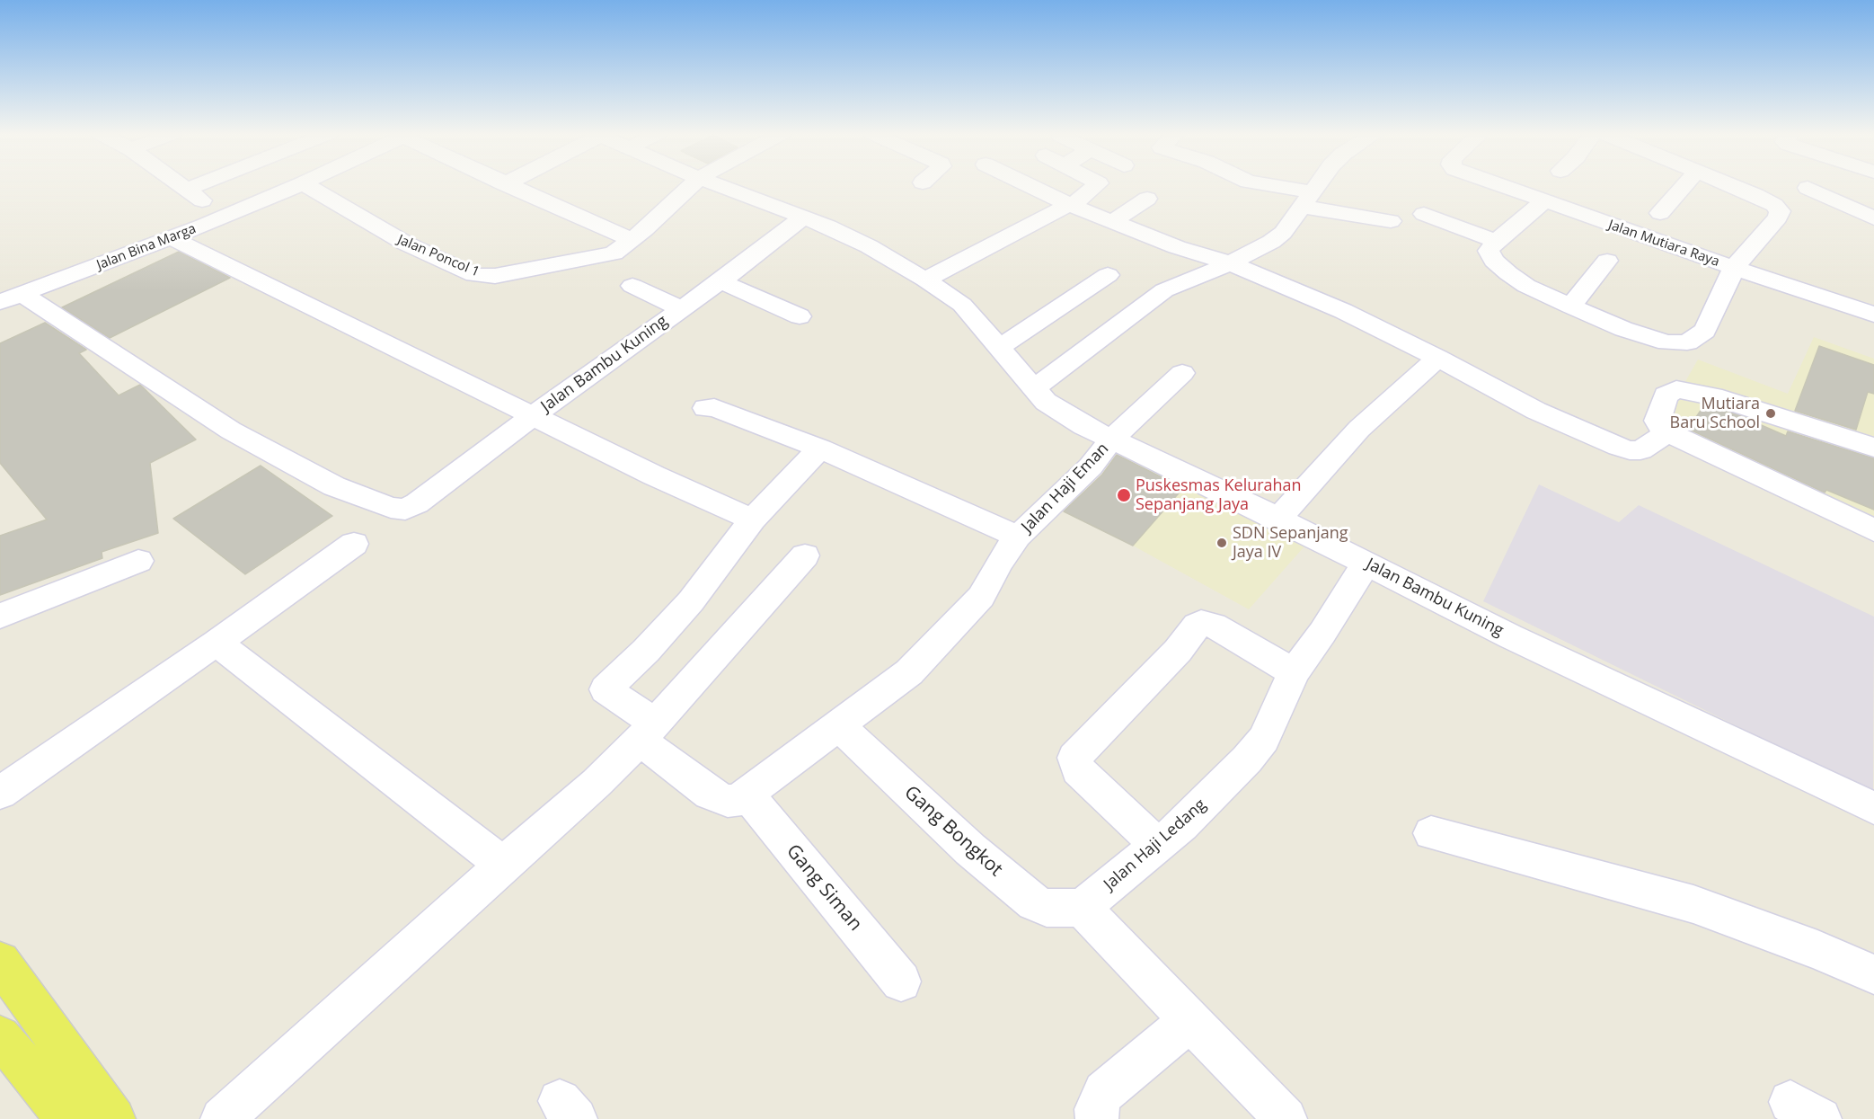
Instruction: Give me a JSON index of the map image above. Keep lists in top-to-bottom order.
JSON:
{
  "streets": {
    "street": [
      "Jalan Mutiara Raya",
      "Jalan Bina Marga",
      "Jalan Poncol 1",
      "Jalan Bambu Kuning",
      "Jalan Haji Eman",
      "Gang Bongkot",
      "Jalan Haji Ledang",
      "Gang Siman"
    ]
  },
  "crossings": [
    ["Jalan Bina Marga", "Jalan Bambu Kuning"],
    ["Jalan Bambu Kuning", "Jalan Haji Eman"],
    ["Jalan Bambu Kuning", "Jalan Haji Ledang"],
    ["Jalan Haji Eman", "Gang Bongkot"],
    ["Jalan Haji Eman", "Gang Siman"],
    ["Gang Bongkot", "Jalan Haji Ledang"]
  ],
  "places": ["Mutiara Baru School", "Puskesmas Kelurahan Sepanjang Jaya", "SDN Sepanjang Jaya IV"]
}
